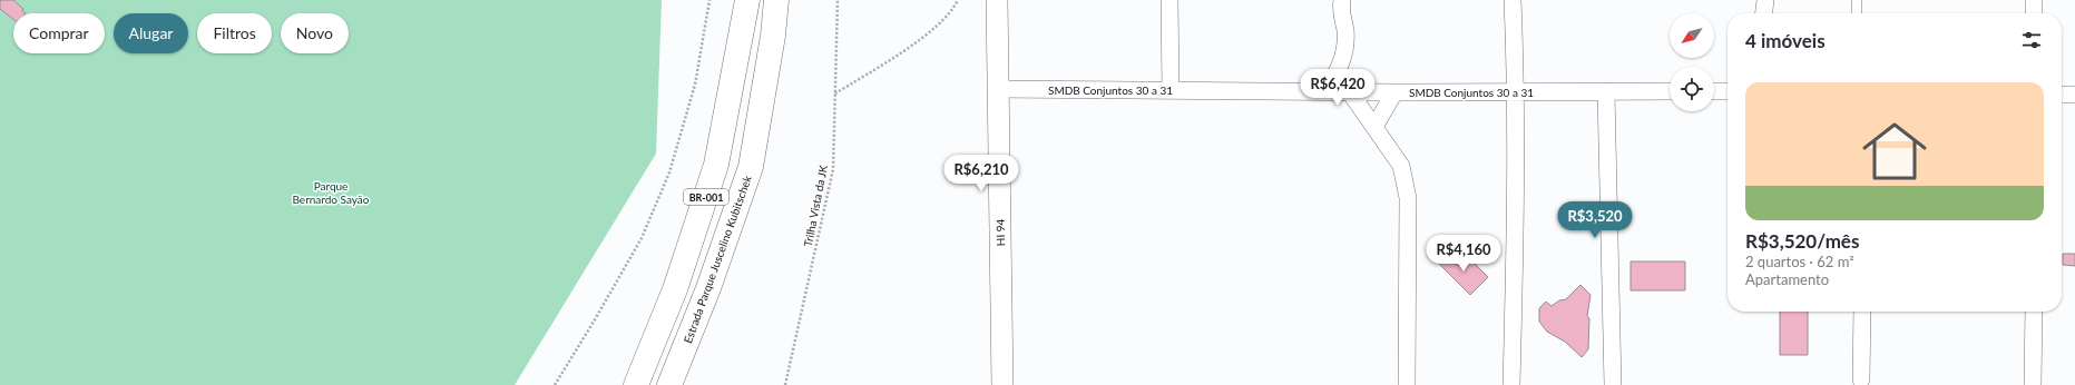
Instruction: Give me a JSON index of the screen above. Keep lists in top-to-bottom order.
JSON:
{
  "streets": {
    "highway": ["BR-001", "Estrada Parque Juscelino Kubitschek"],
    "street": ["SMDB Conjuntos 30 a 31", "HI 94"],
    "path": ["Trilha Vista da JK"]
  },
  "crossings": [
    ["SMDB Conjuntos 30 a 31", "HI 94"]
  ],
  "parks": ["Parque Bernardo Sayão"],
  "north": "bottom left",
  "page": {
    "chip": [
      "Comprar",
      "Alugar",
      "Filtros",
      "Novo"
    ],
    "heading": "4 imóveis",
    "list": [
      {
        "name": "R$3,520/mês",
        "note": "2 quartos · 62 m² · Apartamento"
      }
    ],
    "price": [
      "R$6,420",
      "R$6,210",
      "R$3,520",
      "R$4,160"
    ]
  }
}
